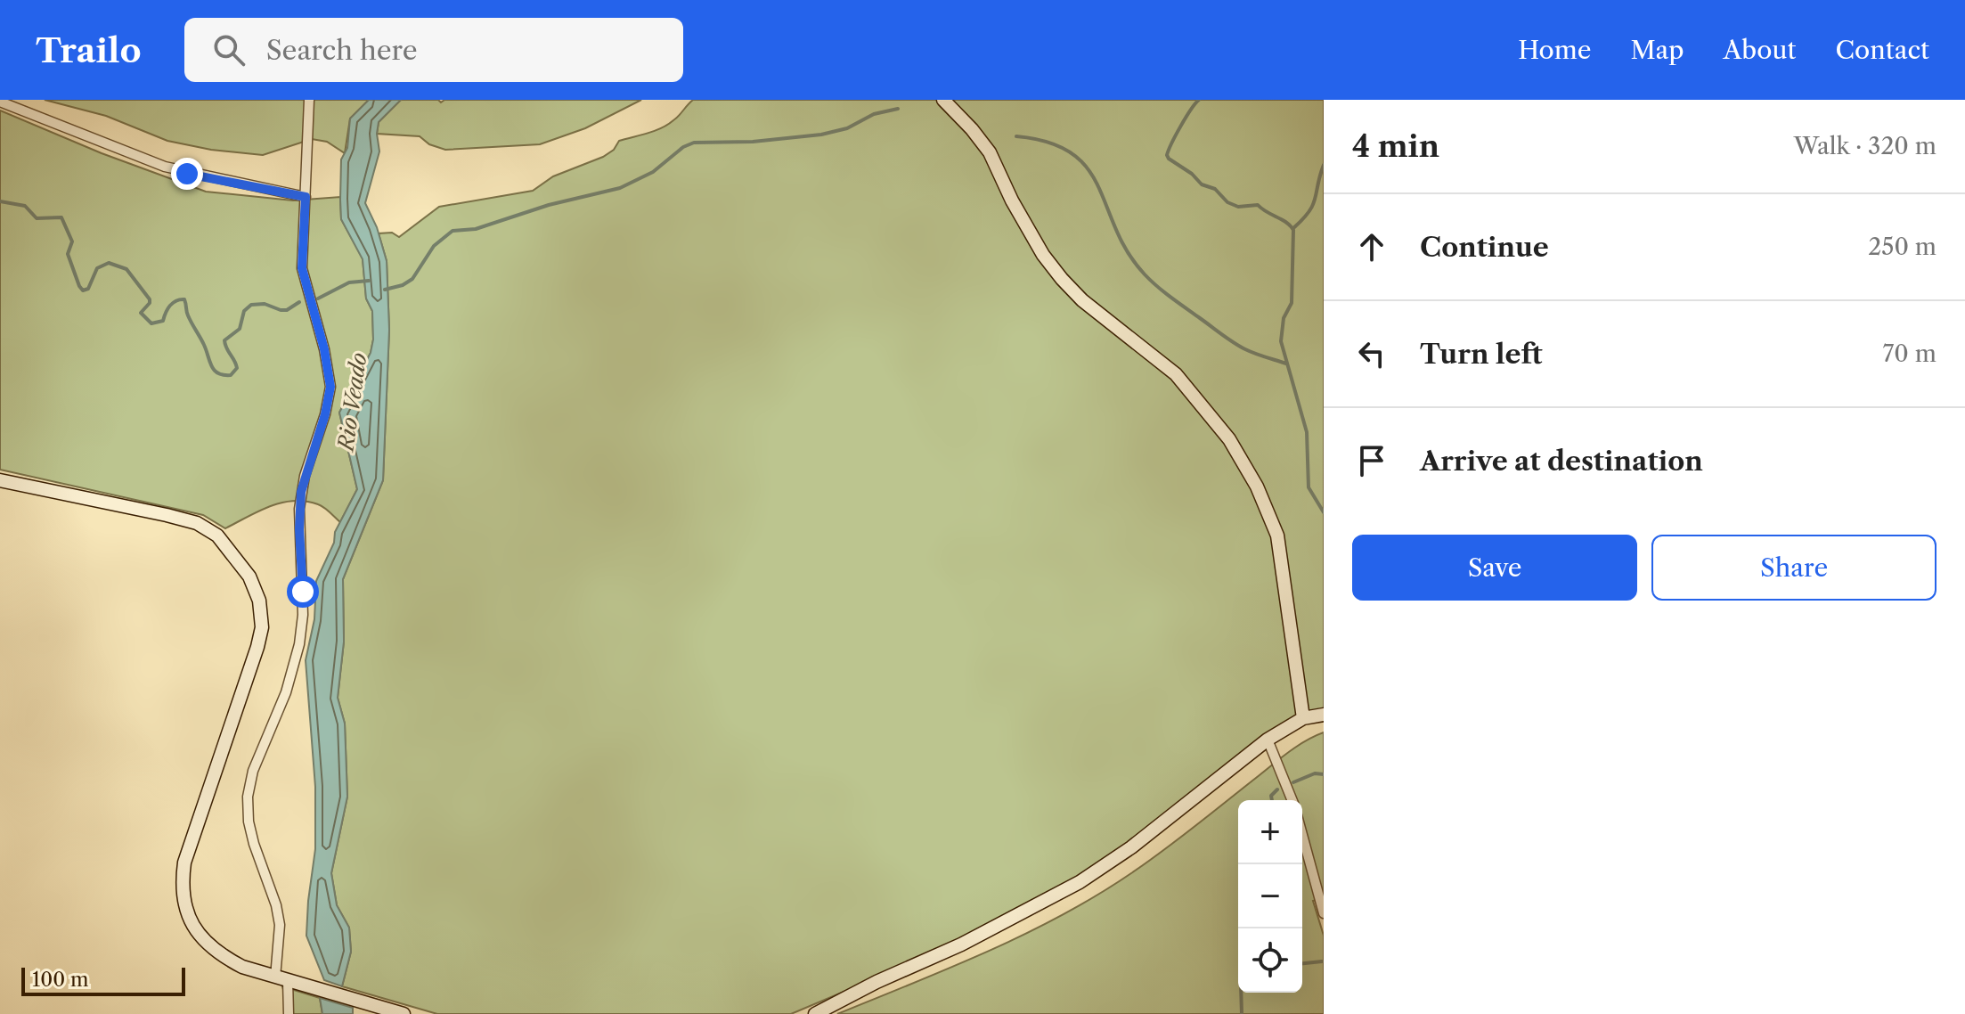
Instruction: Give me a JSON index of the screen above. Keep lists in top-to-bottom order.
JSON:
{
  "water": ["Rio Veado"],
  "scale_bar": "100 m",
  "page": {
    "header": "Trailo",
    "search": "Search here",
    "nav": [
      "Home",
      "Map",
      "About",
      "Contact"
    ],
    "heading": ["4 min", "Walk · 320 m"],
    "list": [
      ["Continue", "250 m"],
      ["Turn left", "70 m"],
      "Arrive at destination"
    ],
    "buttons": ["Save", "Share"],
    "map_buttons": ["+", "−"],
    "scale": "100 m"
  }
}
